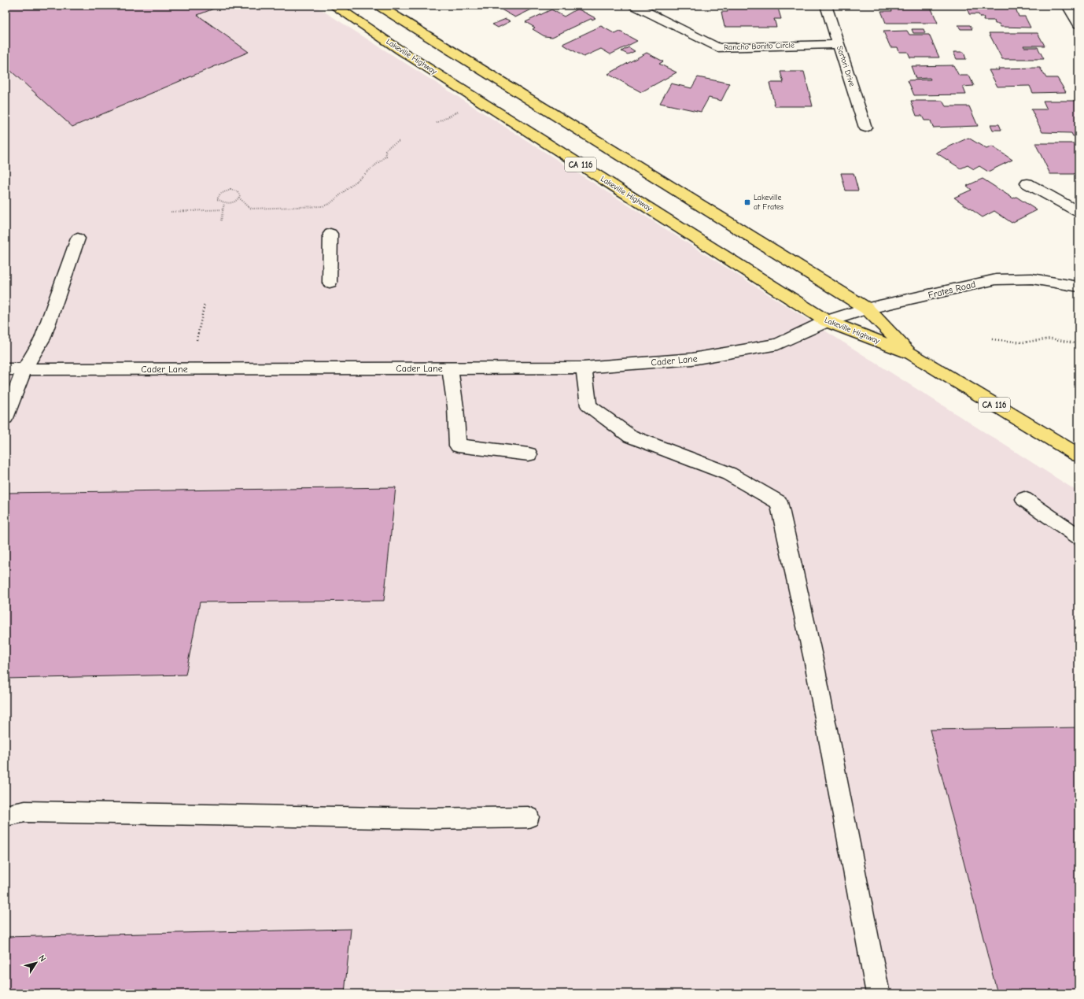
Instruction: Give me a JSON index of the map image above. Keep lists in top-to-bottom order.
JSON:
{
  "streets": {
    "main road": ["Lakeville Highway", "CA 116"],
    "street": [
      "Rancho Bonito Circle",
      "Sartori Drive",
      "Frates Road",
      "Cader Lane"
    ]
  },
  "crossings": [
    ["Rancho Bonito Circle", "Sartori Drive"],
    ["Lakeville Highway", "Frates Road"],
    ["Lakeville Highway", "Cader Lane"],
    ["Frates Road", "Cader Lane"]
  ],
  "places": {
    "transit": ["Lakeville at Frates"]
  },
  "north": "top right"
}
